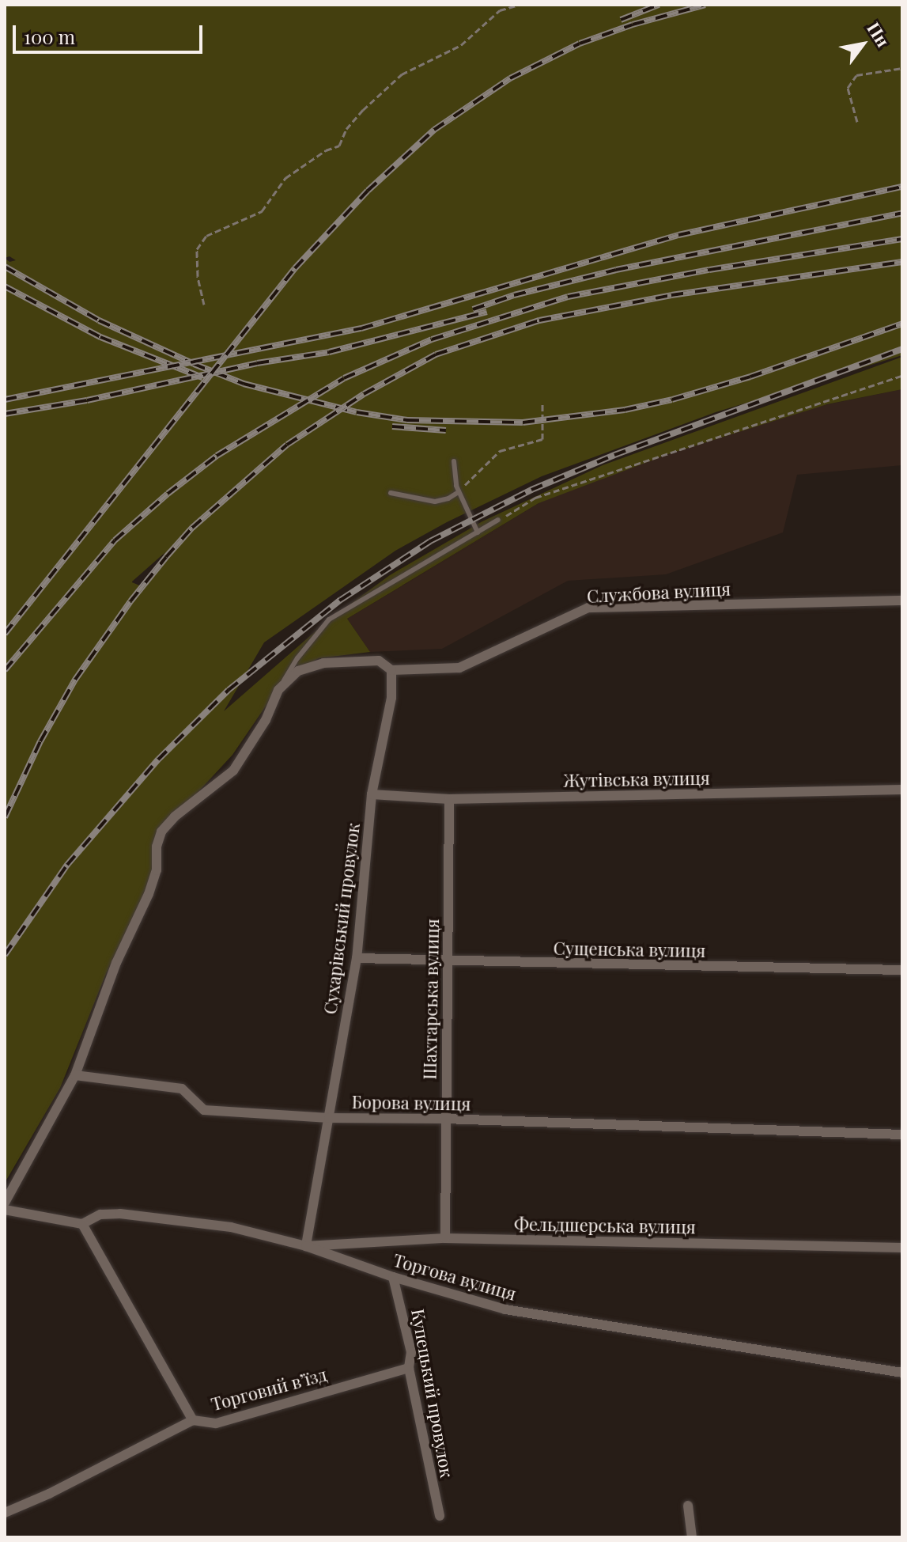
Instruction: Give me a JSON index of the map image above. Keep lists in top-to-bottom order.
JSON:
{
  "streets": {
    "street": [
      "Службова вулиця",
      "Жутівська вулиця",
      "Сухарівський провулок",
      "Сущенська вулиця",
      "Шахтарська вулиця",
      "Борова вулиця",
      "Фельдшерська вулиця",
      "Торгова вулиця",
      "Торговий в’їзд",
      "Купецький провулок"
    ]
  },
  "crossings": [
    ["Службова вулиця", "Сухарівський провулок"],
    ["Жутівська вулиця", "Сухарівський провулок"],
    ["Жутівська вулиця", "Шахтарська вулиця"],
    ["Сухарівський провулок", "Сущенська вулиця"],
    ["Сухарівський провулок", "Борова вулиця"],
    ["Сухарівський провулок", "Фельдшерська вулиця"],
    ["Сухарівський провулок", "Торгова вулиця"],
    ["Сущенська вулиця", "Шахтарська вулиця"],
    ["Шахтарська вулиця", "Борова вулиця"],
    ["Шахтарська вулиця", "Фельдшерська вулиця"],
    ["Фельдшерська вулиця", "Торгова вулиця"],
    ["Торгова вулиця", "Купецький провулок"],
    ["Торговий в’їзд", "Купецький провулок"]
  ],
  "scale_bar": "100 m",
  "north": "top right"
}
